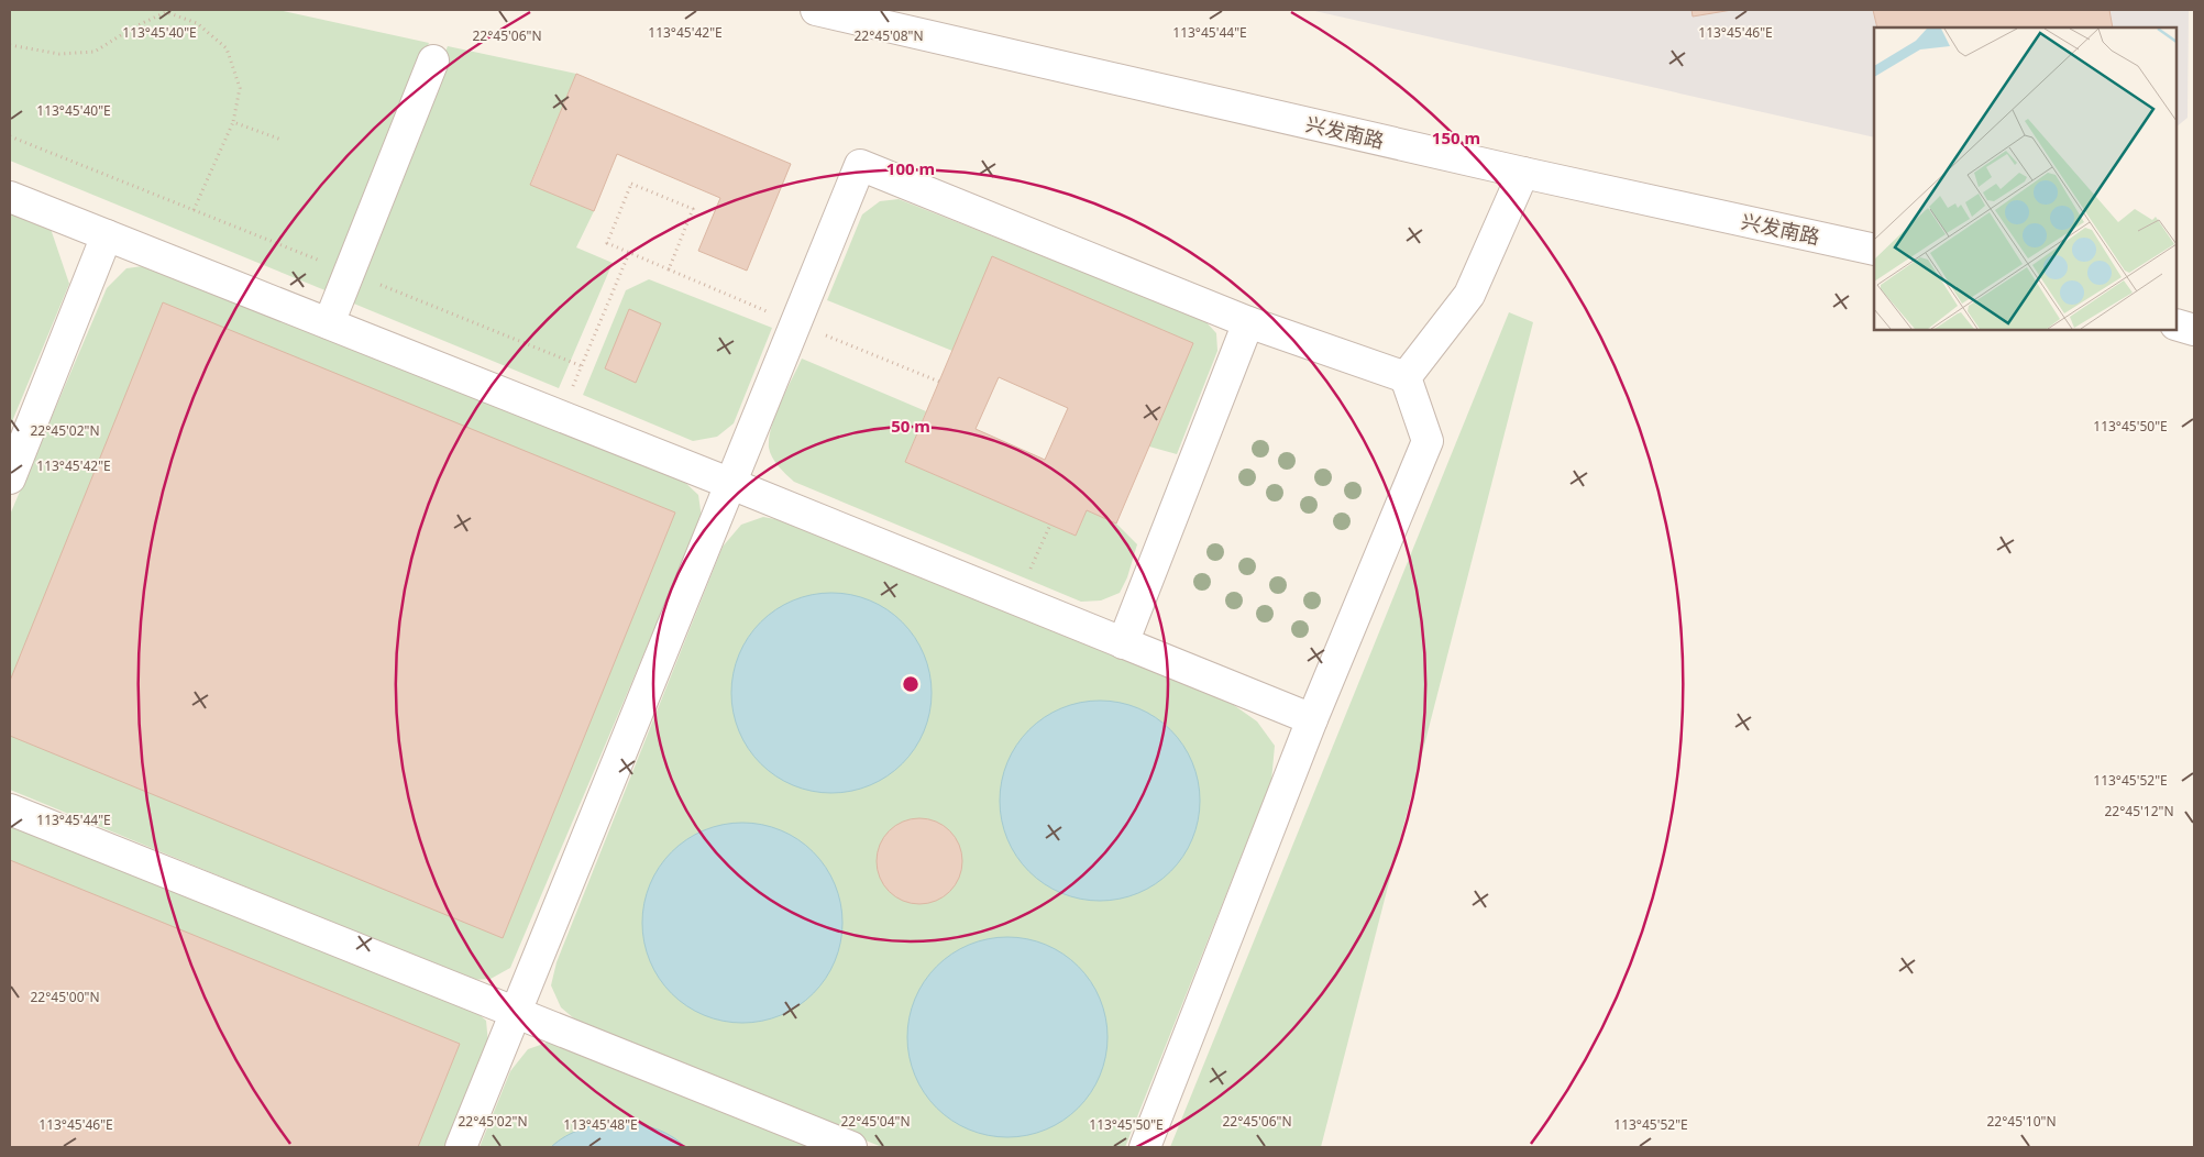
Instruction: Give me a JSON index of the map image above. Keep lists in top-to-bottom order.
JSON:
{
  "streets": {
    "street": ["兴发南路"]
  },
  "coordinates": [
    "113°45'40\"E",
    "113°45'42\"E",
    "113°45'44\"E",
    "113°45'46\"E",
    "22°45'06\"N",
    "22°45'08\"N",
    "113°45'50\"E",
    "22°45'02\"N",
    "113°45'52\"E",
    "22°45'12\"N",
    "22°45'00\"N",
    "22°45'04\"N",
    "22°45'10\"N",
    "113°45'48\"E"
  ],
  "rings": ["150 m", "100 m", "50 m"]
}
